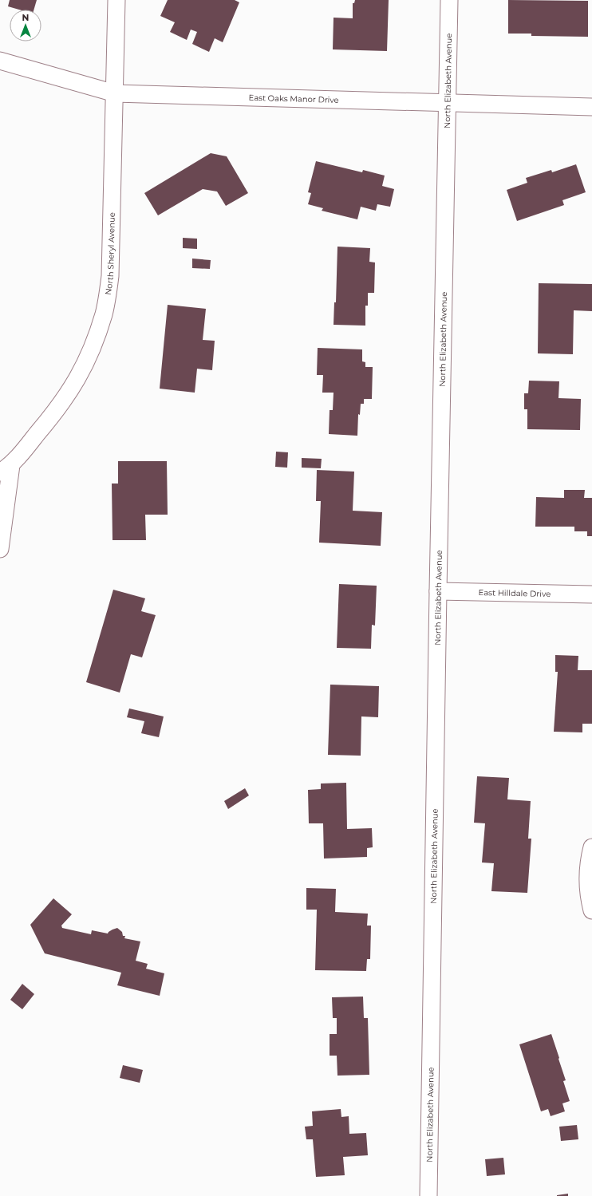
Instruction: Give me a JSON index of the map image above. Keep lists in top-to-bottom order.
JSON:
{
  "streets": {
    "street": [
      "North Elizabeth Avenue",
      "East Oaks Manor Drive",
      "North Sheryl Avenue",
      "East Hilldale Drive"
    ]
  },
  "crossings": [
    ["North Elizabeth Avenue", "East Oaks Manor Drive"],
    ["North Elizabeth Avenue", "East Hilldale Drive"],
    ["East Oaks Manor Drive", "North Sheryl Avenue"]
  ],
  "north": "top"
}
